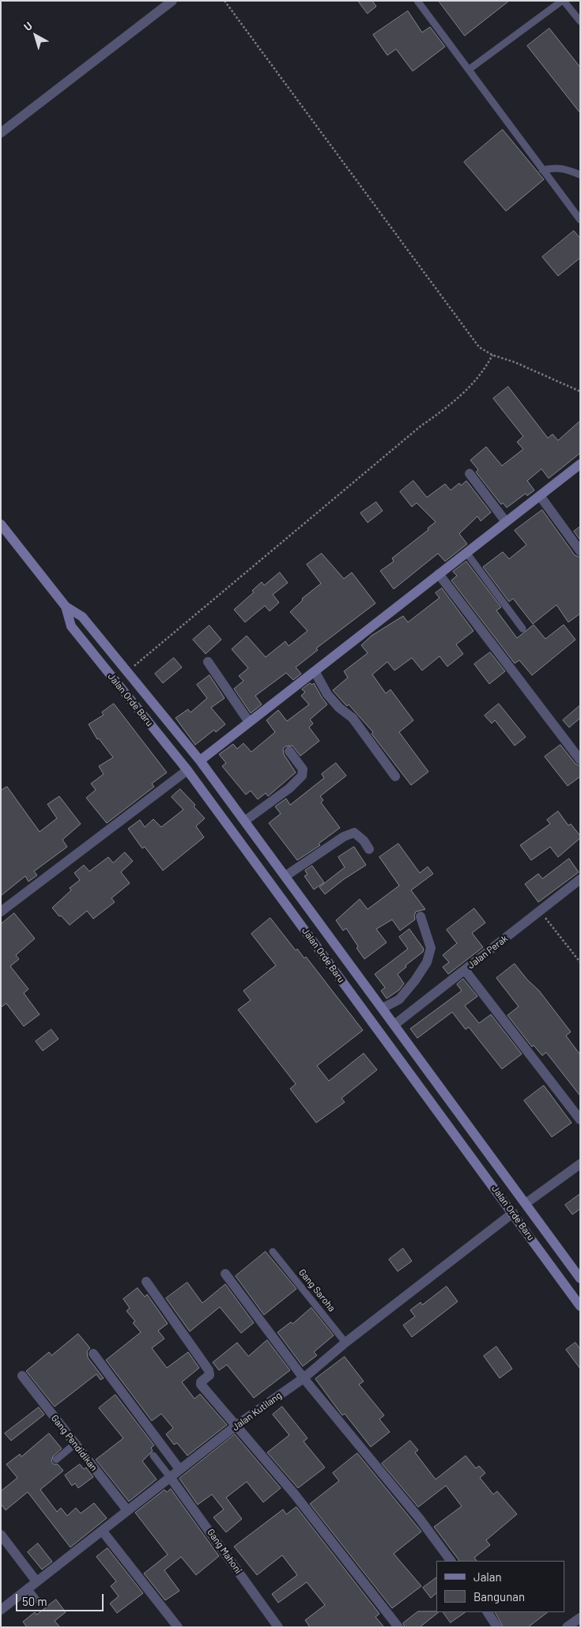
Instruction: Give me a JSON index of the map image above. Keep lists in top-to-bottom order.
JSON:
{
  "streets": {
    "main road": ["Jalan Orde Baru"],
    "street": [
      "Jalan Perak",
      "Jalan Kutilang",
      "Gang Pendidikan",
      "Gang Mahoni"
    ],
    "lane": ["Gang Saroha"]
  },
  "crossings": [
    ["Jalan Orde Baru", "Jalan Perak"],
    ["Jalan Orde Baru", "Jalan Kutilang"],
    ["Gang Saroha", "Jalan Kutilang"],
    ["Jalan Kutilang", "Gang Pendidikan"],
    ["Jalan Kutilang", "Gang Mahoni"]
  ],
  "legend": ["Jalan", "Bangunan"],
  "scale_bar": "50 m",
  "north": "top left"
}
